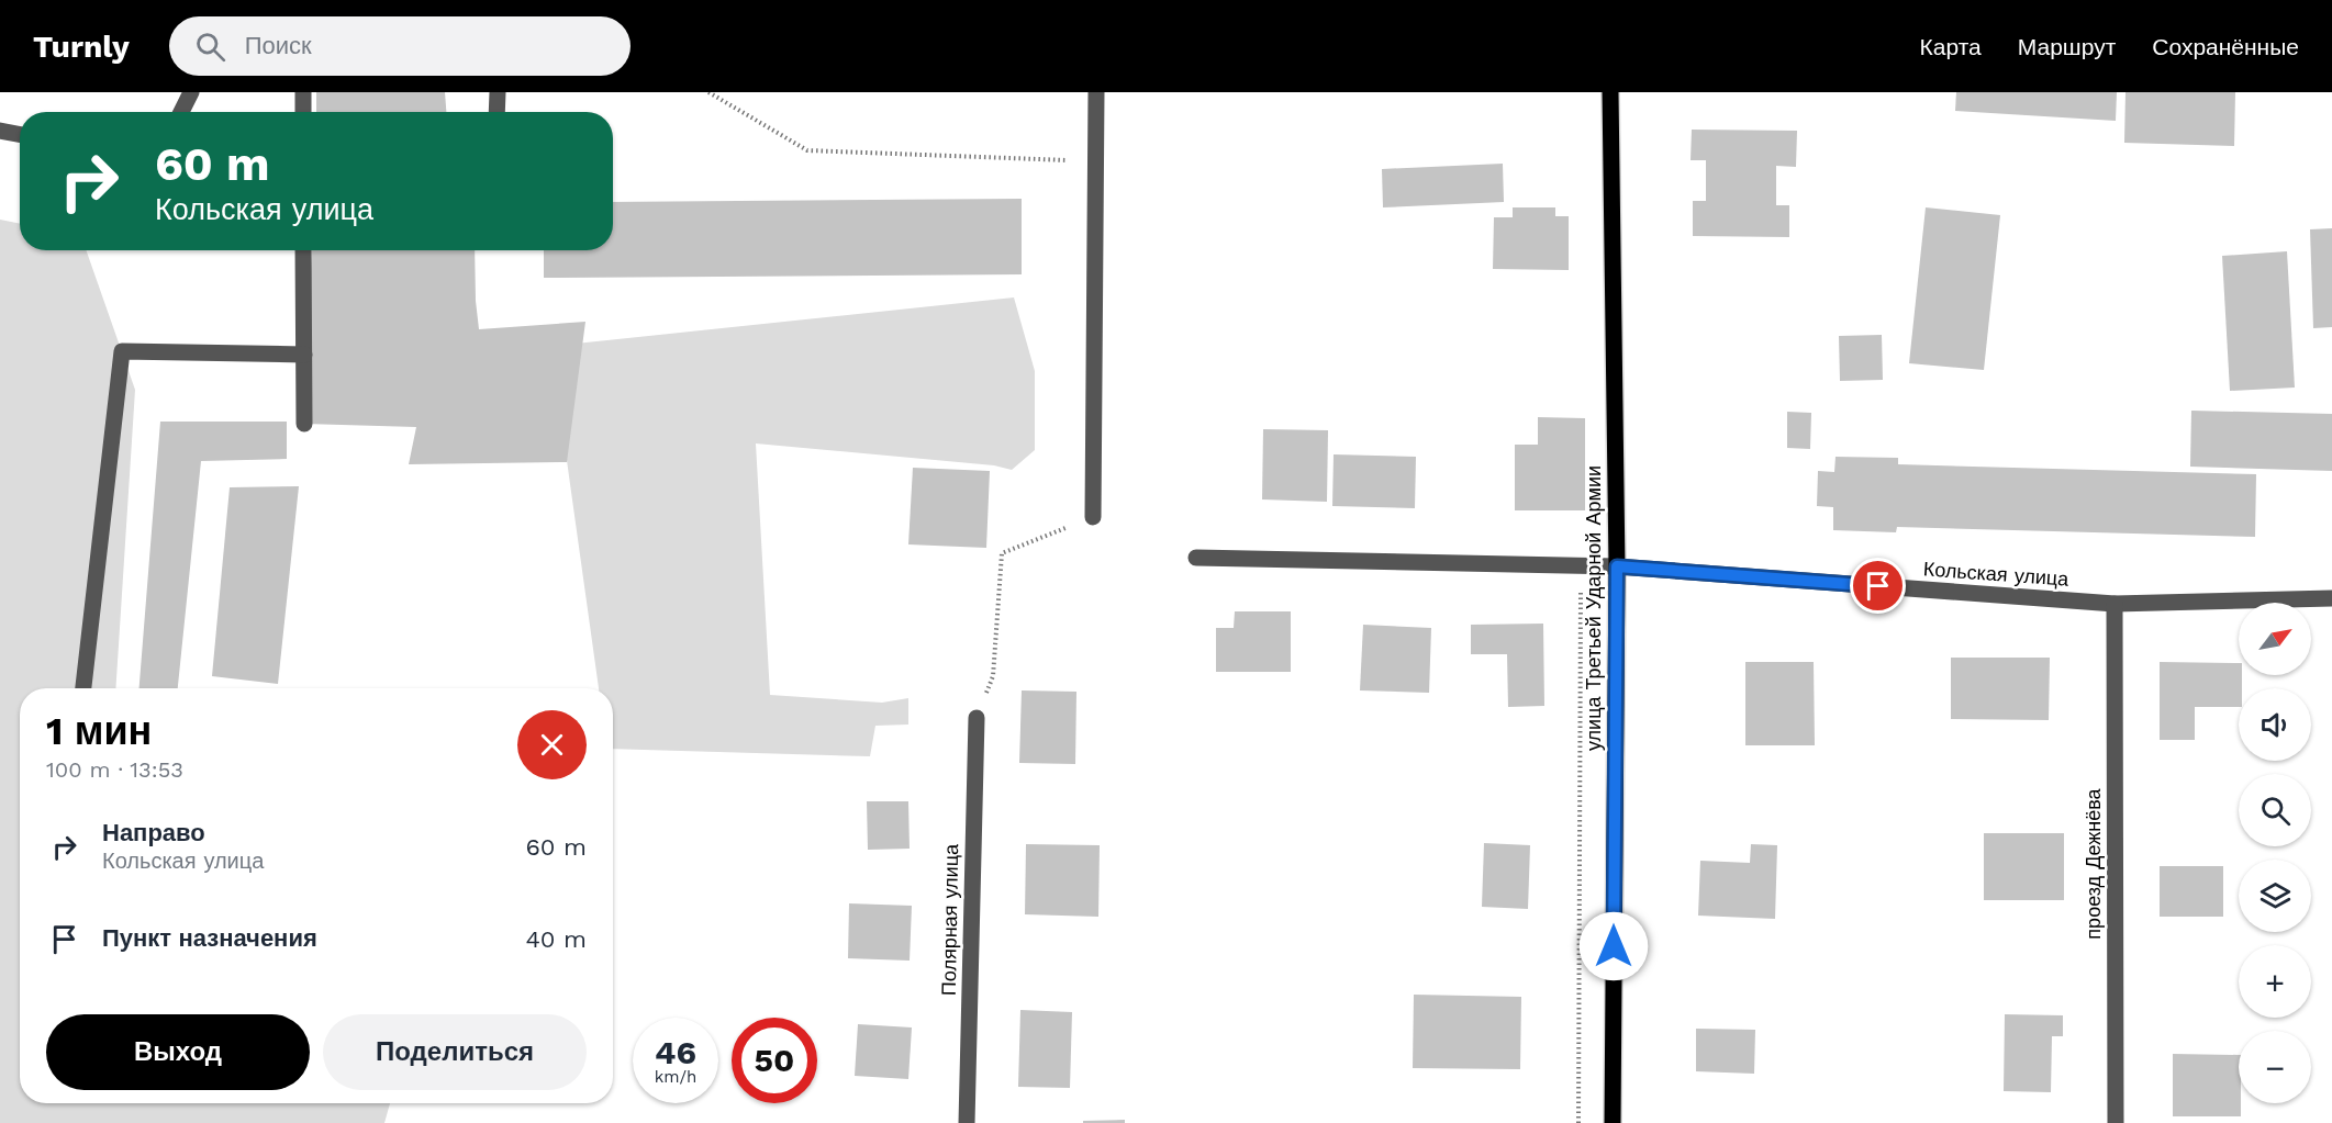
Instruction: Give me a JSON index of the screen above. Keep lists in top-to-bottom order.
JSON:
{
  "streets": {
    "main road": ["улица Третьей Ударной Армии"],
    "street": ["Кольская улица", "проезд Дежнёва", "Полярная улица"]
  },
  "crossings": [
    ["Кольская улица", "улица Третьей Ударной Армии"],
    ["Кольская улица", "проезд Дежнёва"]
  ],
  "north": "top right",
  "page": {
    "header": "Turnly",
    "search": "Поиск",
    "nav": ["Карта", "Маршрут", "Сохранённые"],
    "turn": ["60 m", "Кольская улица"],
    "map_buttons": ["+", "−"],
    "heading": ["1 мин", "100 m · 13:53"],
    "list": [
      {
        "name": "Направо",
        "note": "Кольская улица",
        "value": "60 m"
      },
      {
        "name": "Пункт назначения",
        "value": "40 m"
      }
    ],
    "buttons": ["Выход", "Поделиться"],
    "speed": "46 km/h",
    "limit": "50"
  }
}
